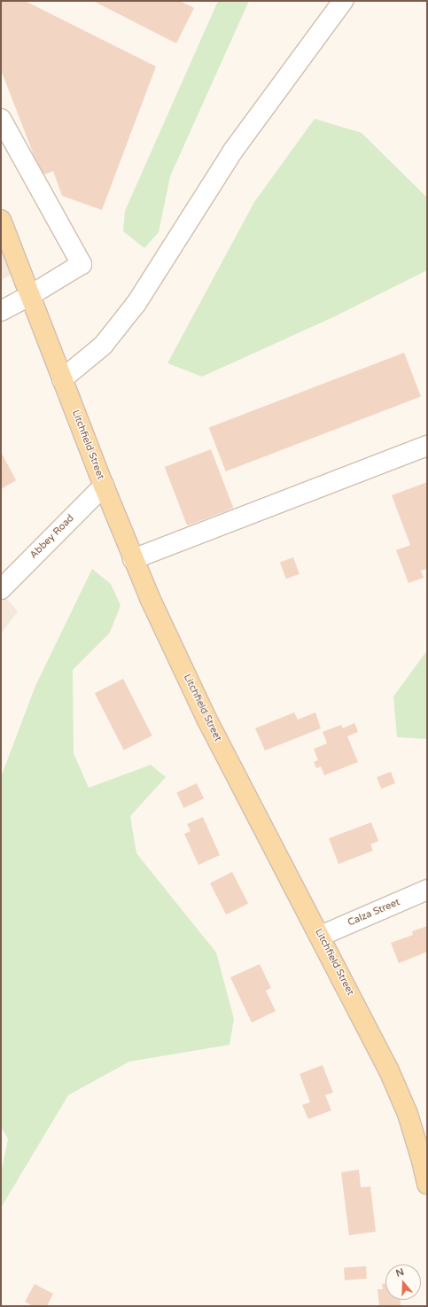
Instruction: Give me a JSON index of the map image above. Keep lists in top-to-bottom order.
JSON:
{
  "streets": {
    "main road": ["Litchfield Street"],
    "street": ["Abbey Road", "Calza Street"]
  },
  "crossings": [
    ["Litchfield Street", "Abbey Road"],
    ["Litchfield Street", "Calza Street"]
  ],
  "north": "top"
}
